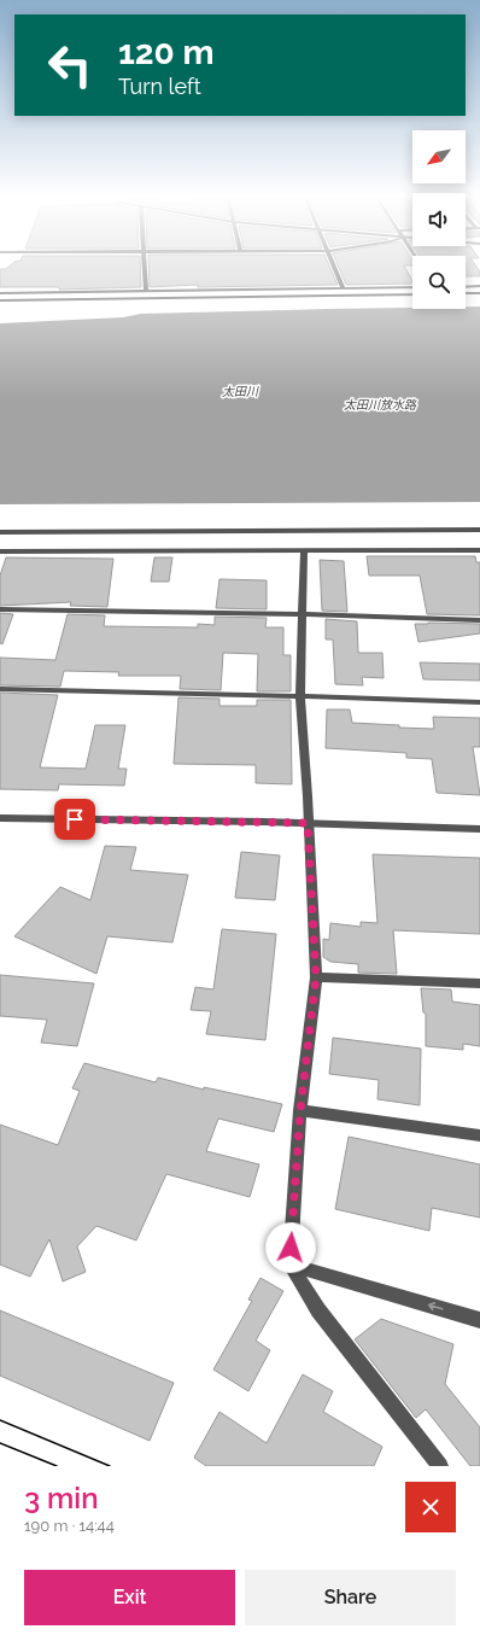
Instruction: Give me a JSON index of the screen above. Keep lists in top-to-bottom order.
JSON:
{
  "water": ["太田川", "太田川放水路"],
  "north": "bottom left",
  "page": {
    "turn": ["120 m", "Turn left"],
    "heading": ["3 min", "190 m · 14:44"],
    "buttons": ["Exit", "Share"]
  }
}
